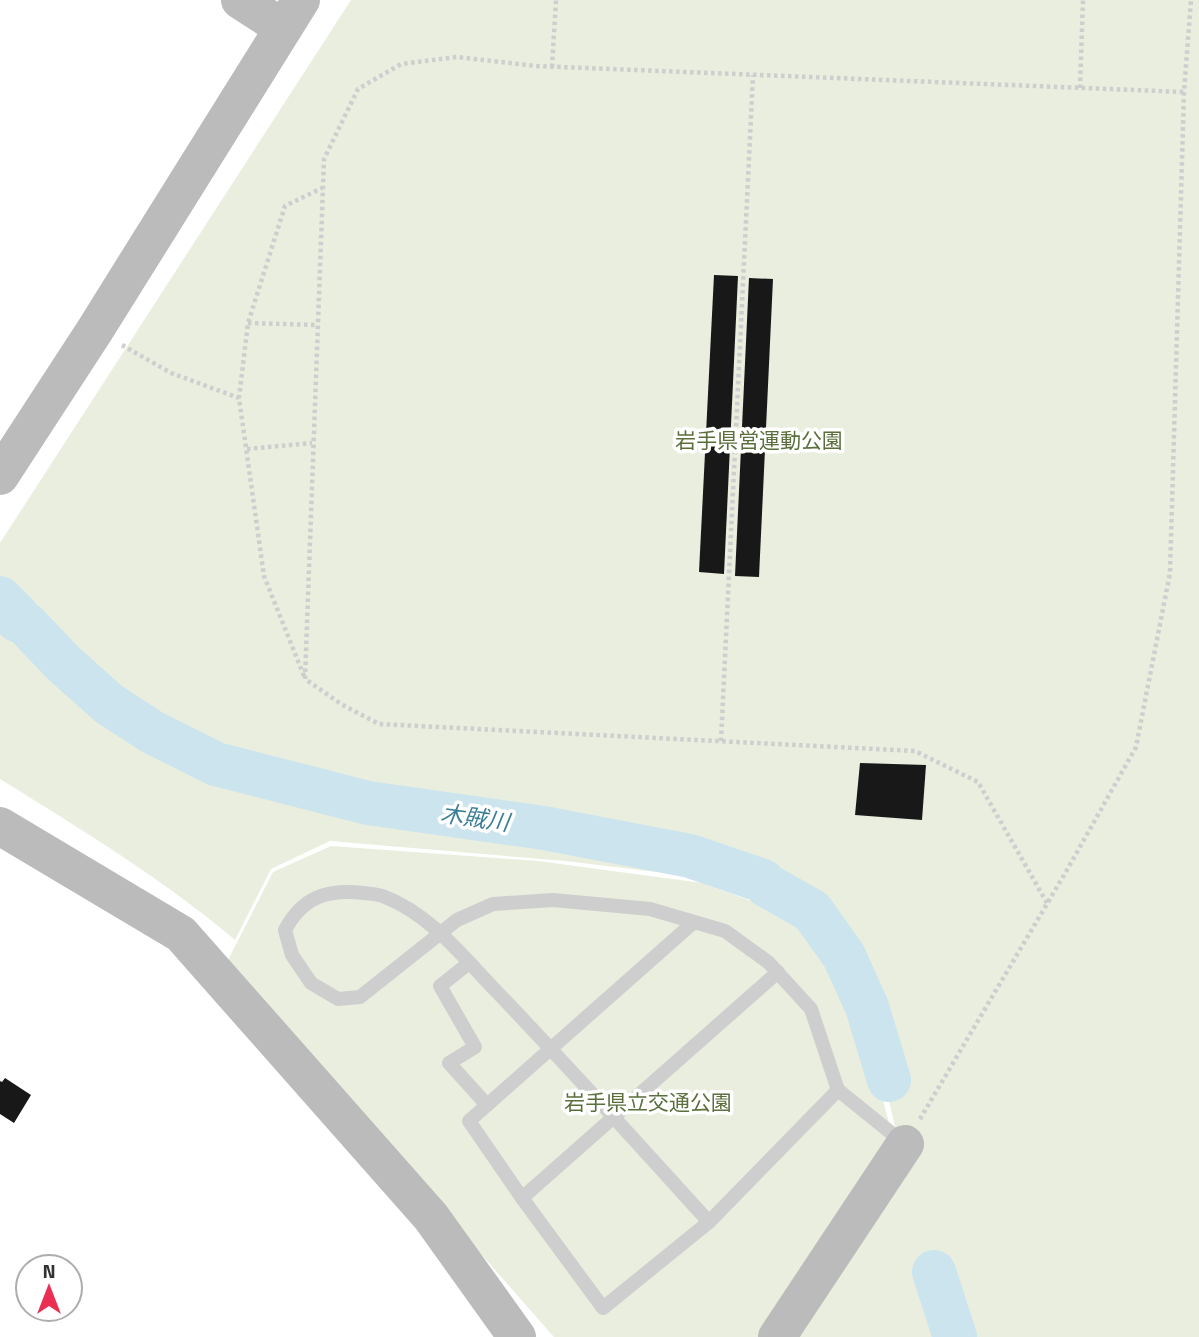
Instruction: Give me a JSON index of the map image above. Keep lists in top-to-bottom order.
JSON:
{
  "water": ["木賊川"],
  "parks": ["岩手県営運動公園", "岩手県立交通公園"],
  "north": "top"
}
